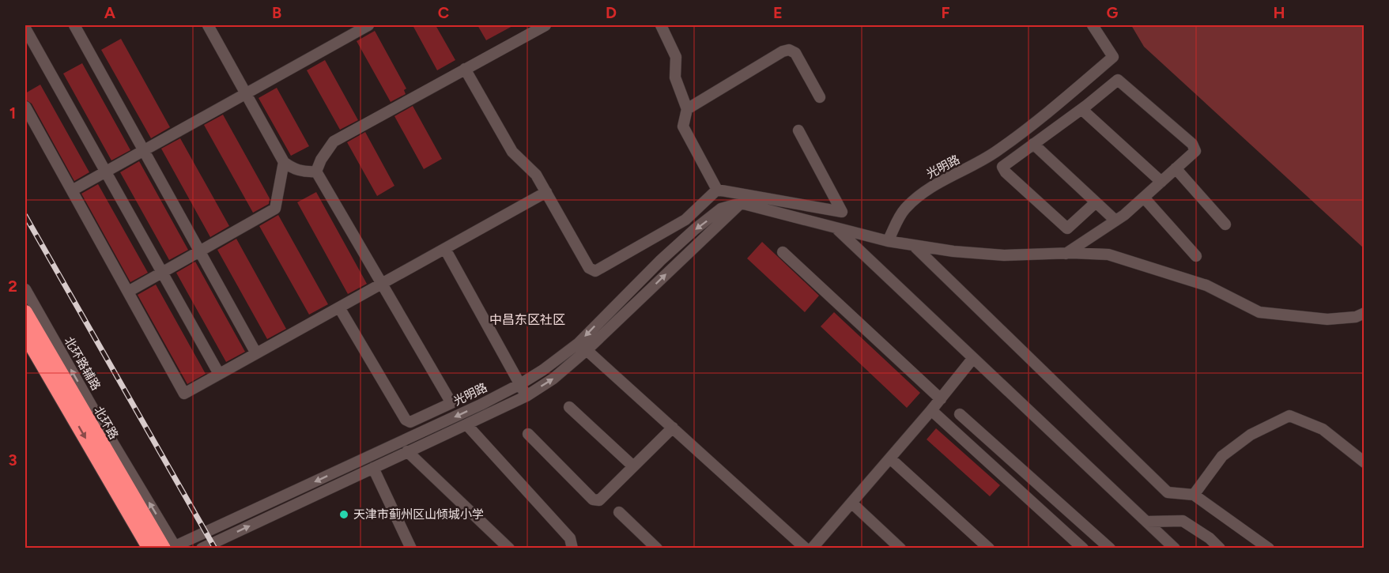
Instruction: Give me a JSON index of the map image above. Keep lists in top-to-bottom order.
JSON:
{
  "streets": {
    "highway": ["北环路"],
    "street": ["光明路", "北环路辅路"]
  },
  "crossings": [
    ["光明路", "北环路辅路"],
    ["光明路", "北环路"],
    ["北环路辅路", "北环路"]
  ],
  "one_way": ["北环路辅路"],
  "districts": ["中昌东区社区"],
  "places": ["天津市蓟州区山倾城小学"],
  "grid": {
    "columns": [
      "A",
      "B",
      "C",
      "D",
      "E",
      "F",
      "G",
      "H"
    ],
    "rows": ["1", "2", "3"]
  }
}
